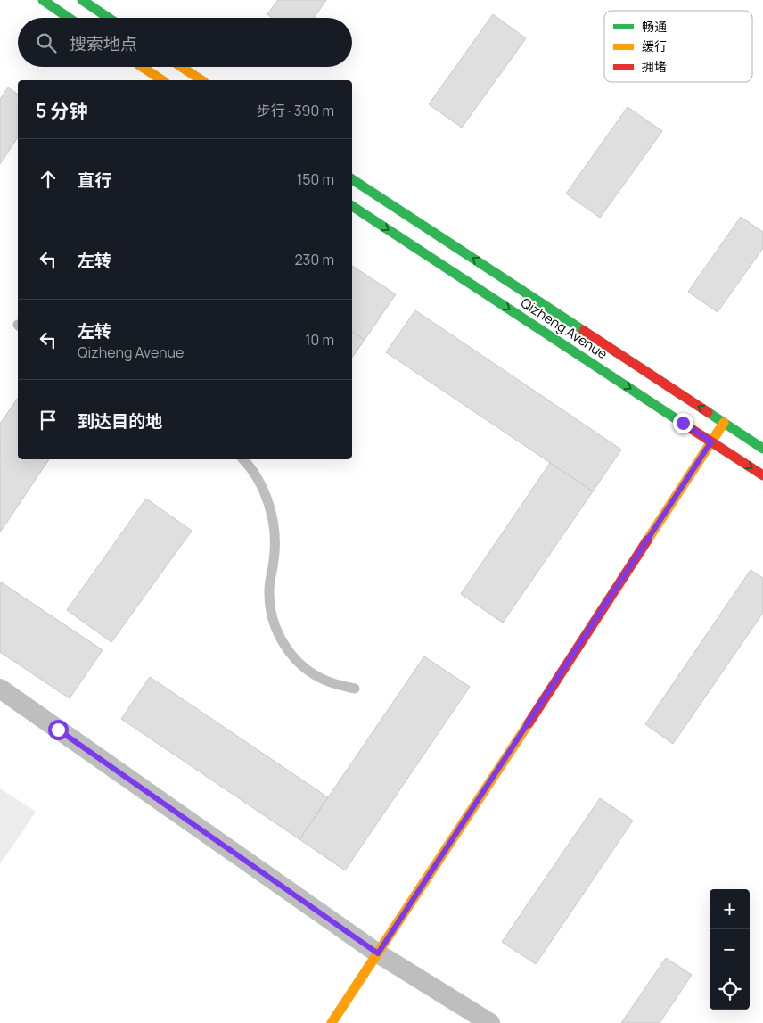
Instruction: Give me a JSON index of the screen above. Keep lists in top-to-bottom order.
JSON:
{
  "streets": {
    "street": ["Qizheng Avenue"]
  },
  "legend": ["畅通", "缓行", "拥堵"],
  "page": {
    "search": "搜索地点",
    "heading": ["5 分钟", "步行 · 390 m"],
    "list": [
      ["直行", "150 m"],
      ["左转", "230 m"],
      ["左转", "Qizheng Avenue", "10 m"],
      "到达目的地"
    ],
    "map_buttons": ["+", "−"]
  }
}
